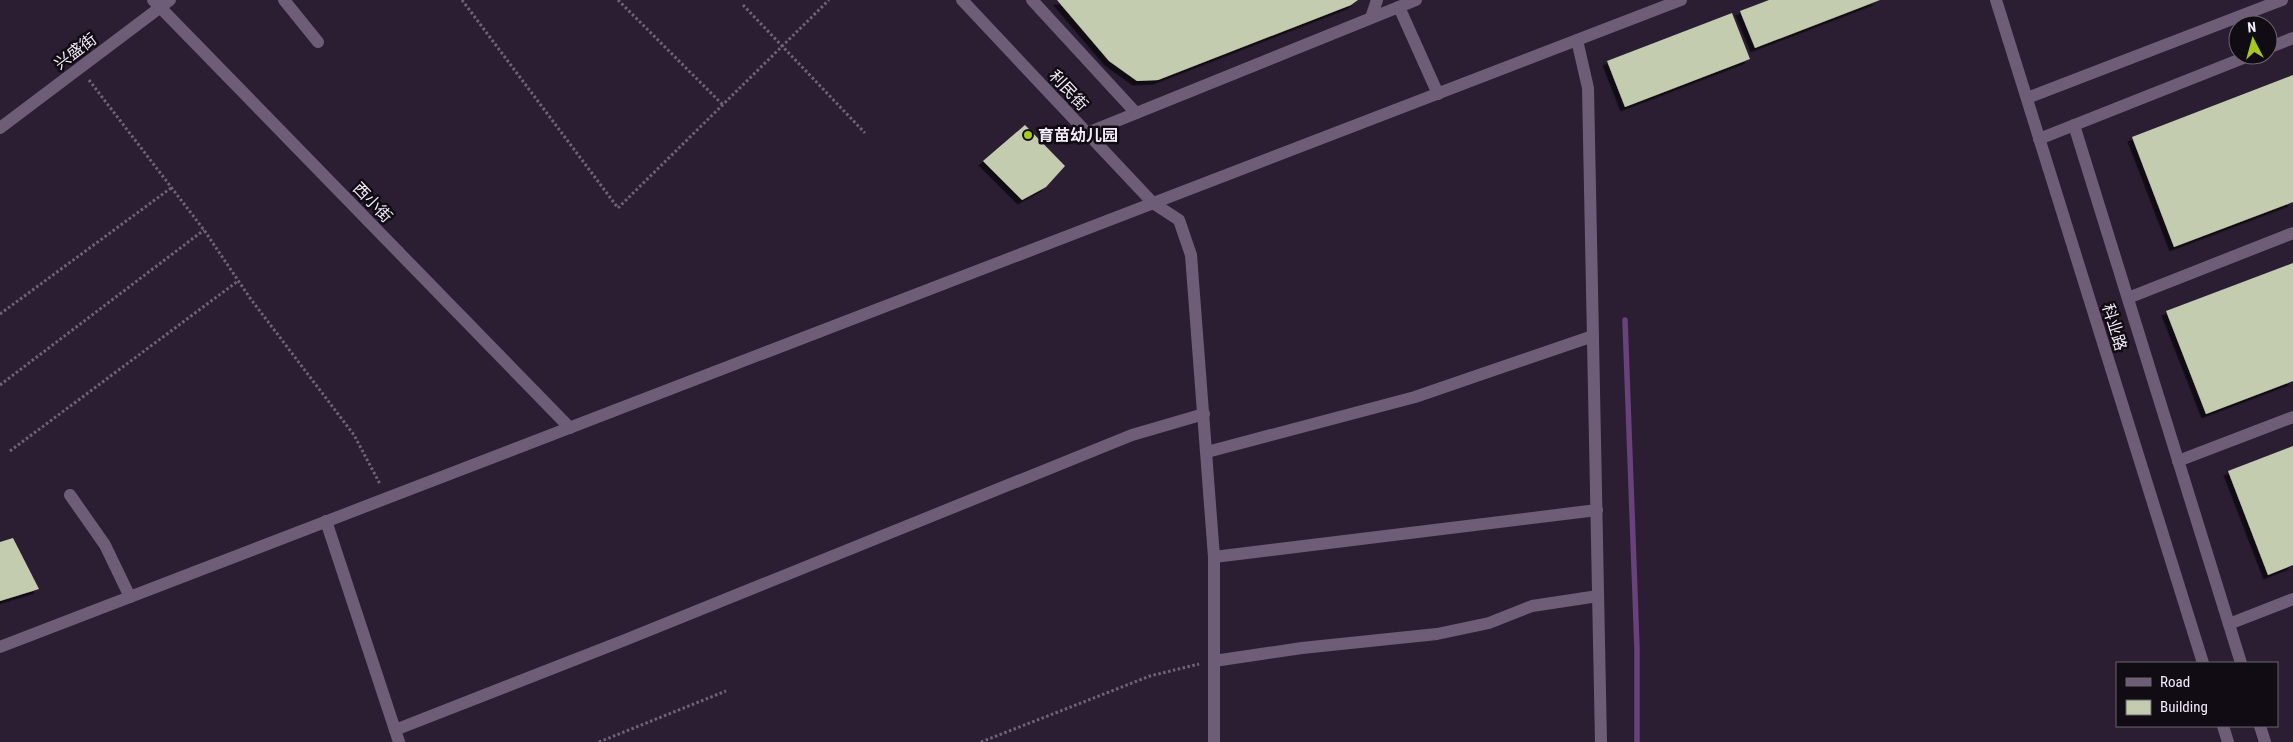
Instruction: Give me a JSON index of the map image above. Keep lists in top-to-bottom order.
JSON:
{
  "streets": {
    "street": [
      "兴盛街",
      "利民街",
      "西小街",
      "科业路"
    ]
  },
  "crossings": [
    ["兴盛街", "西小街"]
  ],
  "places": ["育苗幼儿园"],
  "legend": ["Road", "Building"],
  "north": "top"
}
